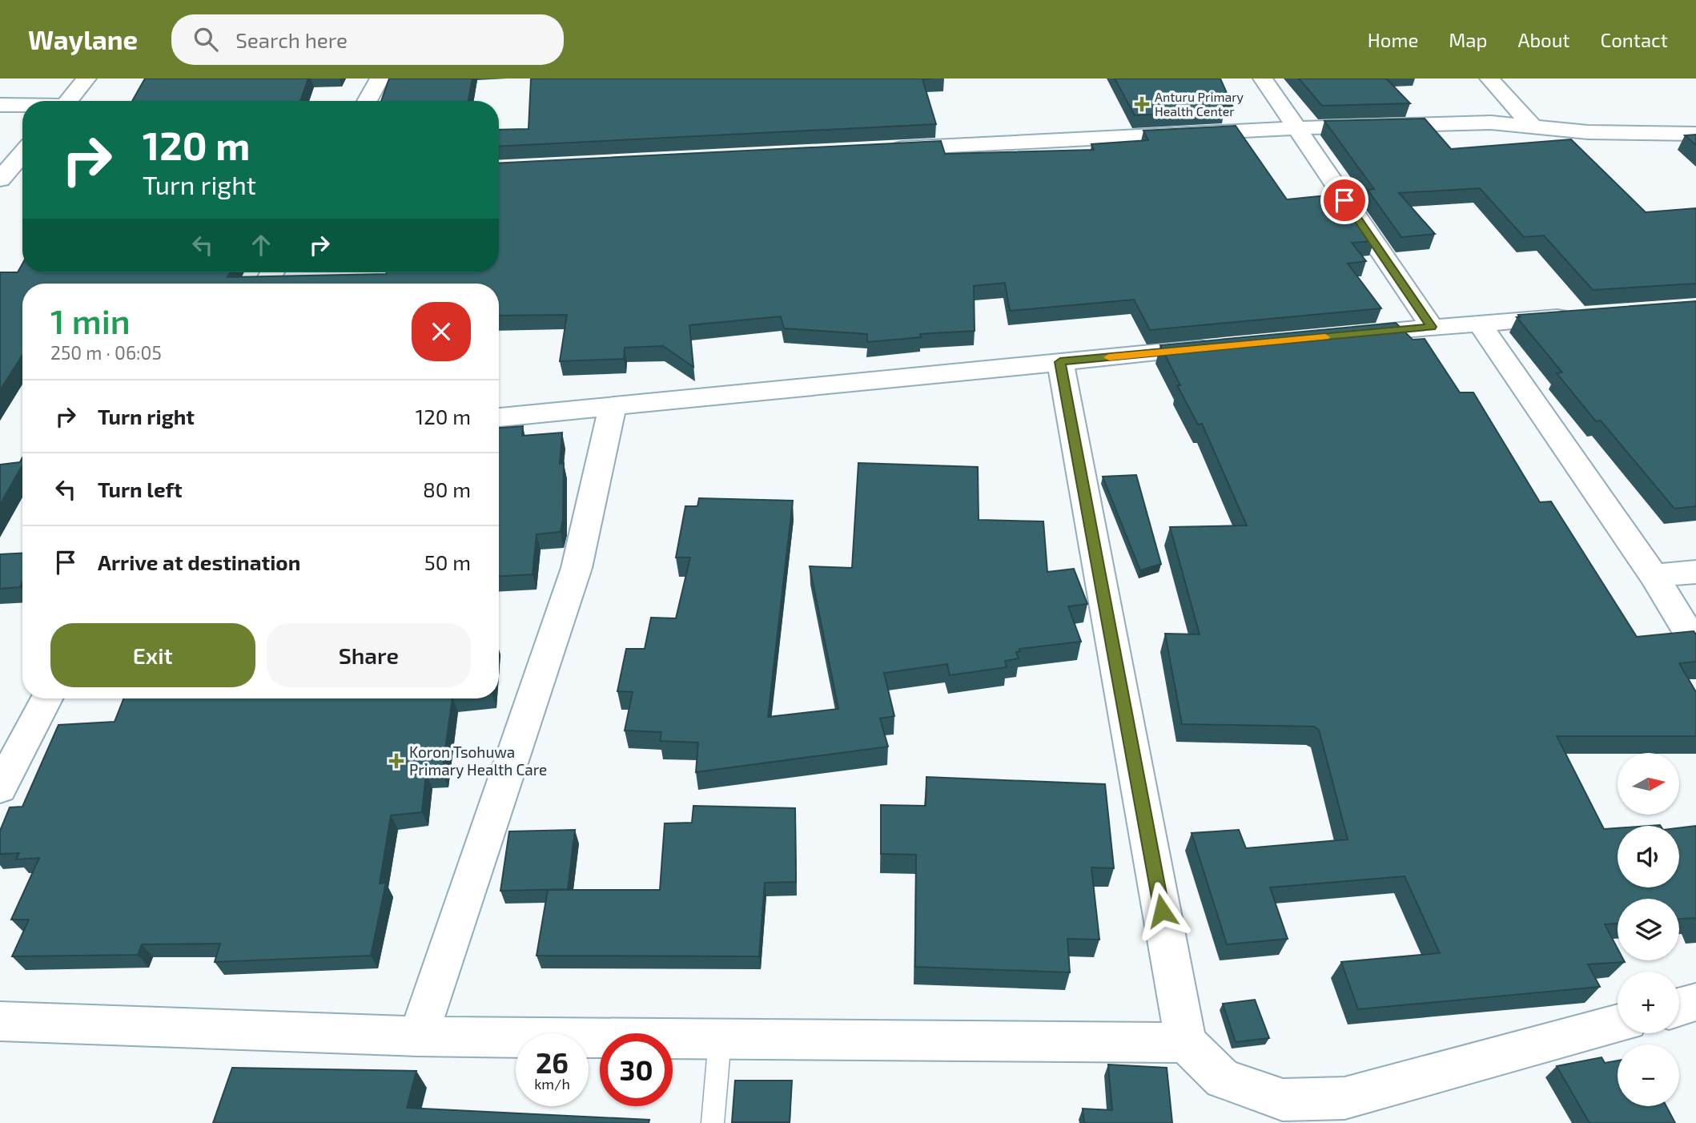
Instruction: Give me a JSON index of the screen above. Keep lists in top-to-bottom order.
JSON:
{
  "places": {
    "health": ["Anturu Primary Health Center", "Koron Tsohuwa Primary Health Care"]
  },
  "north": "right",
  "page": {
    "header": "Waylane",
    "search": "Search here",
    "nav": [
      "Home",
      "Map",
      "About",
      "Contact"
    ],
    "turn": ["120 m", "Turn right"],
    "heading": ["1 min", "250 m · 06:05"],
    "list": [
      {
        "name": "Turn right",
        "value": "120 m"
      },
      {
        "name": "Turn left",
        "value": "80 m"
      },
      {
        "name": "Arrive at destination",
        "value": "50 m"
      }
    ],
    "buttons": ["Exit", "Share"],
    "map_buttons": ["+", "−"],
    "speed": "26 km/h",
    "limit": "30"
  }
}
